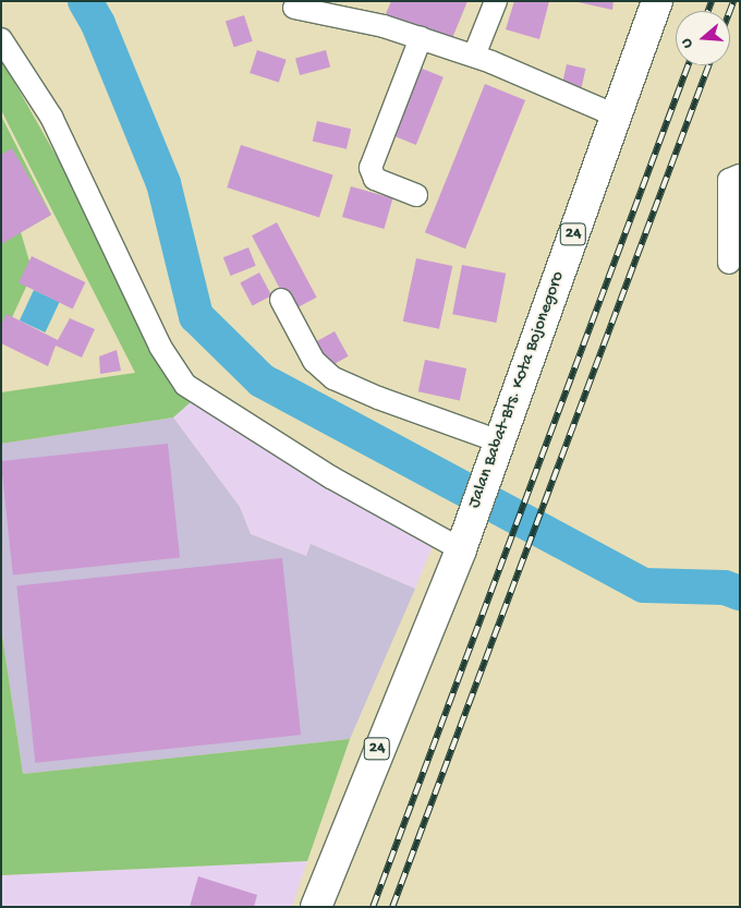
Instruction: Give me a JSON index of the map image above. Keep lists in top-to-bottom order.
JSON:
{
  "streets": {
    "highway": ["24", "Jalan Babat-Bts. Kota Bojonegoro"]
  },
  "north": "left"
}
